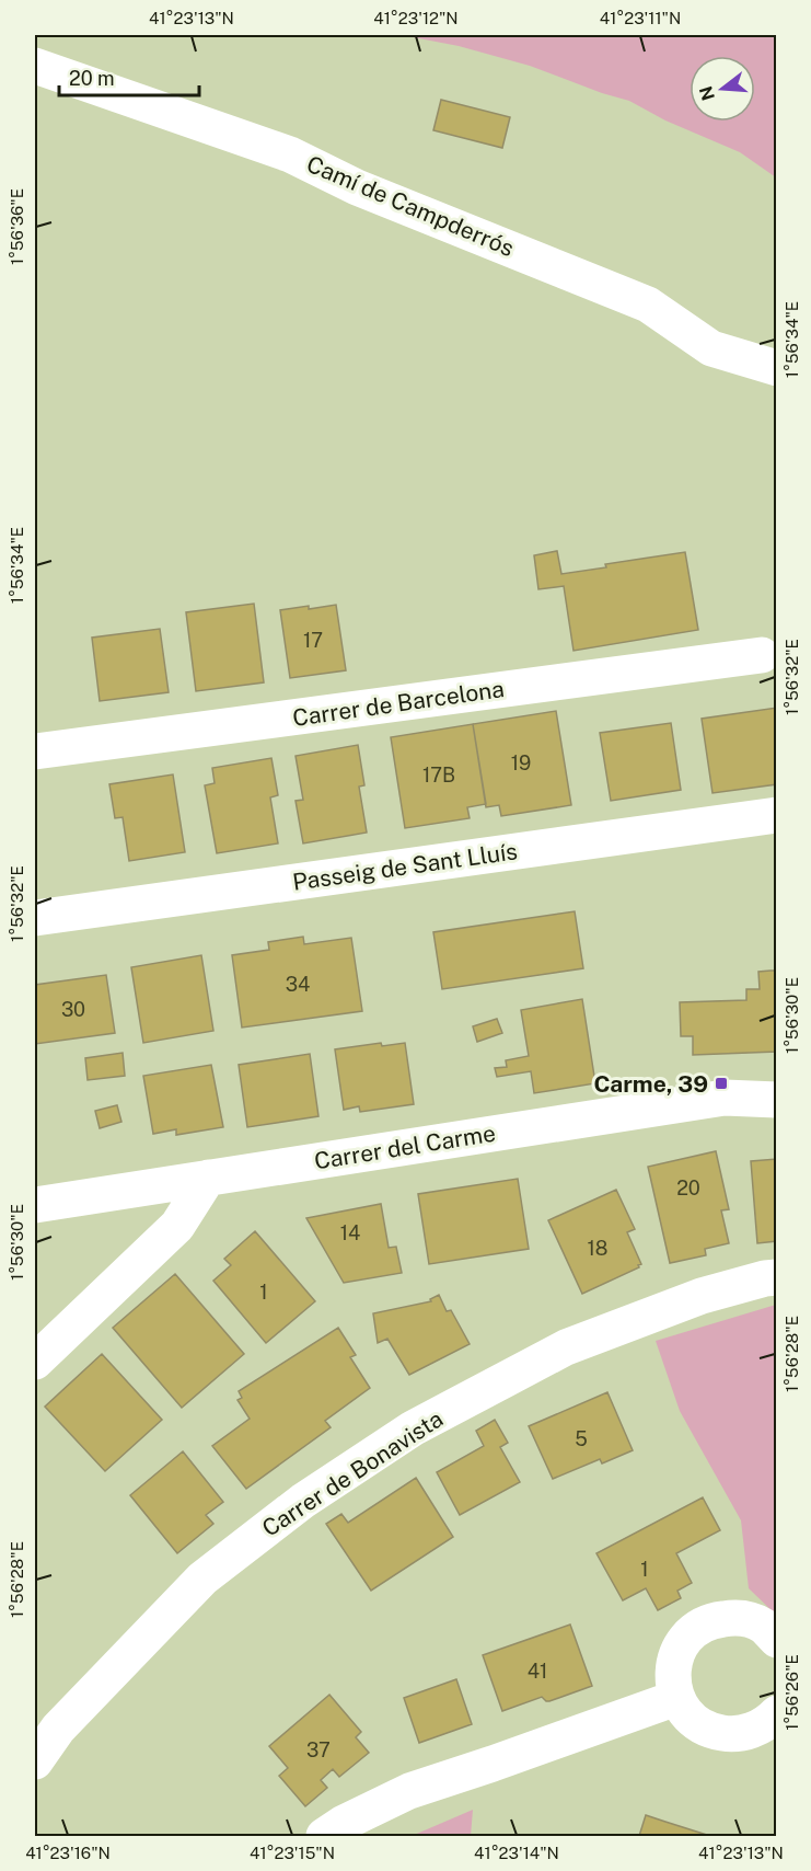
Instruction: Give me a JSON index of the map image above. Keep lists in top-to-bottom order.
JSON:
{
  "streets": {
    "street": [
      "Camí de Campderrós",
      "Carrer de Barcelona",
      "Passeig de Sant Lluís",
      "Carrer del Carme",
      "Carrer de Bonavista"
    ]
  },
  "places": {
    "transit": ["Carme, 39"]
  },
  "house_numbers": [
    "17",
    "19",
    "17B",
    "34",
    "30",
    "20",
    "14",
    "18",
    "1",
    "5",
    "1",
    "41",
    "37"
  ],
  "scale_bar": "20 m",
  "north": "left",
  "coordinates": [
    "41°23'13\"N",
    "41°23'12\"N",
    "41°23'11\"N",
    "1°56'36\"E",
    "1°56'34\"E",
    "1°56'32\"E",
    "1°56'30\"E",
    "1°56'28\"E",
    "1°56'26\"E",
    "41°23'16\"N",
    "41°23'15\"N",
    "41°23'14\"N"
  ]
}
